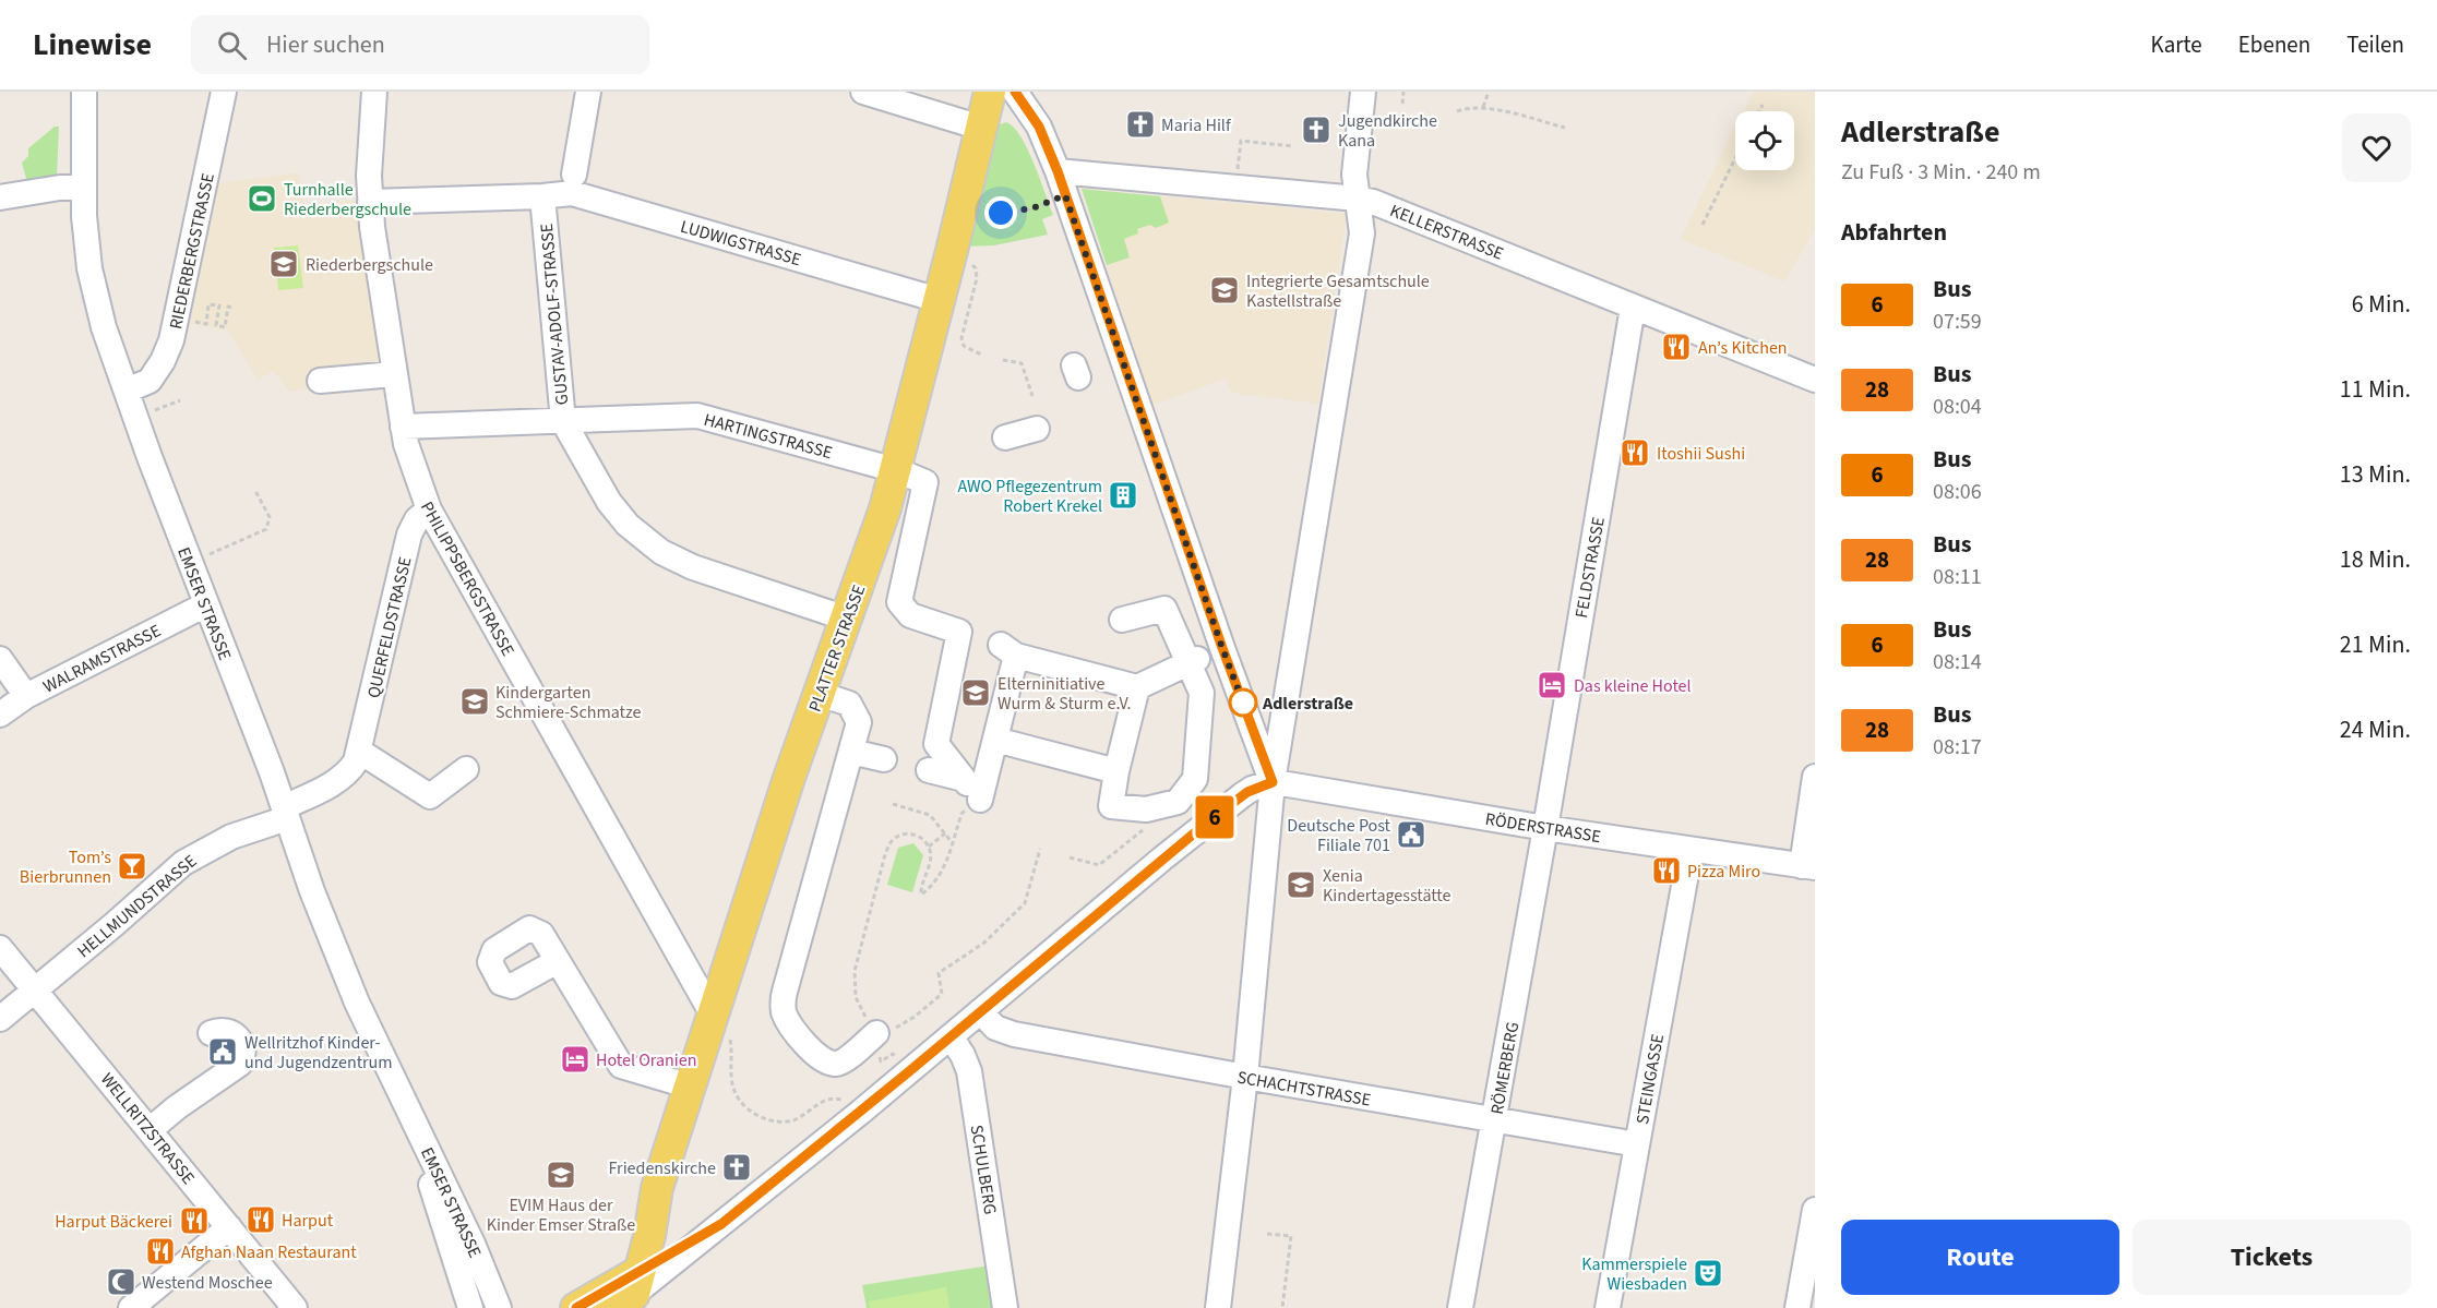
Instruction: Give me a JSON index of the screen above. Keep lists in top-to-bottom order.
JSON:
{
  "streets": {
    "main road": ["PLATTER STRASSE"],
    "street": [
      "KELLERSTRASSE",
      "LUDWIGSTRASSE",
      "RIEDERBERGSTRASSE",
      "GUSTAV-ADOLF-STRASSE",
      "HARTINGSTRASSE",
      "FELDSTRASSE",
      "PHILIPPSBERGSTRASSE",
      "EMSER STRASSE",
      "QUERFELDSTRASSE",
      "WALRAMSTRASSE",
      "RÖDERSTRASSE",
      "HELLMUNDSTRASSE",
      "RÖMERBERG",
      "STEINGASSE",
      "SCHACHTSTRASSE",
      "WELLRITZSTRASSE",
      "SCHULBERG"
    ]
  },
  "crossings": [
    ["KELLERSTRASSE", "FELDSTRASSE"],
    ["LUDWIGSTRASSE", "GUSTAV-ADOLF-STRASSE"],
    ["LUDWIGSTRASSE", "PHILIPPSBERGSTRASSE"],
    ["LUDWIGSTRASSE", "PLATTER STRASSE"],
    ["RIEDERBERGSTRASSE", "EMSER STRASSE"],
    ["GUSTAV-ADOLF-STRASSE", "HARTINGSTRASSE"],
    ["GUSTAV-ADOLF-STRASSE", "PLATTER STRASSE"],
    ["HARTINGSTRASSE", "PHILIPPSBERGSTRASSE"],
    ["HARTINGSTRASSE", "PLATTER STRASSE"],
    ["FELDSTRASSE", "RÖDERSTRASSE"],
    ["FELDSTRASSE", "RÖMERBERG"],
    ["PHILIPPSBERGSTRASSE", "QUERFELDSTRASSE"],
    ["PHILIPPSBERGSTRASSE", "PLATTER STRASSE"],
    ["EMSER STRASSE", "QUERFELDSTRASSE"],
    ["EMSER STRASSE", "WALRAMSTRASSE"],
    ["EMSER STRASSE", "HELLMUNDSTRASSE"],
    ["QUERFELDSTRASSE", "HELLMUNDSTRASSE"],
    ["RÖDERSTRASSE", "RÖMERBERG"],
    ["RÖDERSTRASSE", "STEINGASSE"],
    ["HELLMUNDSTRASSE", "WELLRITZSTRASSE"],
    ["RÖMERBERG", "SCHACHTSTRASSE"],
    ["STEINGASSE", "SCHACHTSTRASSE"]
  ],
  "places": {
    "church": ["Maria Hilf", "Jugendkirche Kana", "Friedenskirche"],
    "sports": ["Turnhalle Riederbergschule"],
    "school or university": [
      "Riederbergschule",
      "Integrierte Gesamtschule Kastellstraße",
      "Elterninitiative Wurm & Sturm e.V.",
      "Kindergarten Schmiere-Schmatze",
      "Xenia Kindertagesstätte",
      "EVIM Haus der Kinder Emser Straße"
    ],
    "restaurant": [
      "An’s Kitchen",
      "Itoshii Sushi",
      "Pizza Miro",
      "Harput",
      "Harput Bäckerei",
      "Afghan Naan Restaurant"
    ],
    "building": ["AWO Pflegezentrum Robert Krekel"],
    "hotel": ["Das kleine Hotel", "Hotel Oranien"],
    "other": ["Adlerstraße"],
    "public building": ["Deutsche Post Filiale 701", "Wellritzhof Kinder- und Jugendzentrum"],
    "bar": ["Tom’s Bierbrunnen"],
    "theatre": ["Kammerspiele Wiesbaden"],
    "mosque": ["Westend Moschee"]
  },
  "lines": ["bus line 6"],
  "page": {
    "header": "Linewise",
    "search": "Hier suchen",
    "nav": ["Karte", "Ebenen", "Teilen"],
    "on_map": "6",
    "heading": [
      ["Adlerstraße", "Zu Fuß · 3 Min. · 240 m"],
      "Abfahrten"
    ],
    "list": [
      {
        "mark": "6",
        "name": "Bus",
        "note": "07:59",
        "value": "6 Min."
      },
      {
        "mark": "28",
        "name": "Bus",
        "note": "08:04",
        "value": "11 Min."
      },
      {
        "mark": "6",
        "name": "Bus",
        "note": "08:06",
        "value": "13 Min."
      },
      {
        "mark": "28",
        "name": "Bus",
        "note": "08:11",
        "value": "18 Min."
      },
      {
        "mark": "6",
        "name": "Bus",
        "note": "08:14",
        "value": "21 Min."
      },
      {
        "mark": "28",
        "name": "Bus",
        "note": "08:17",
        "value": "24 Min."
      }
    ],
    "buttons": ["Route", "Tickets"]
  }
}
